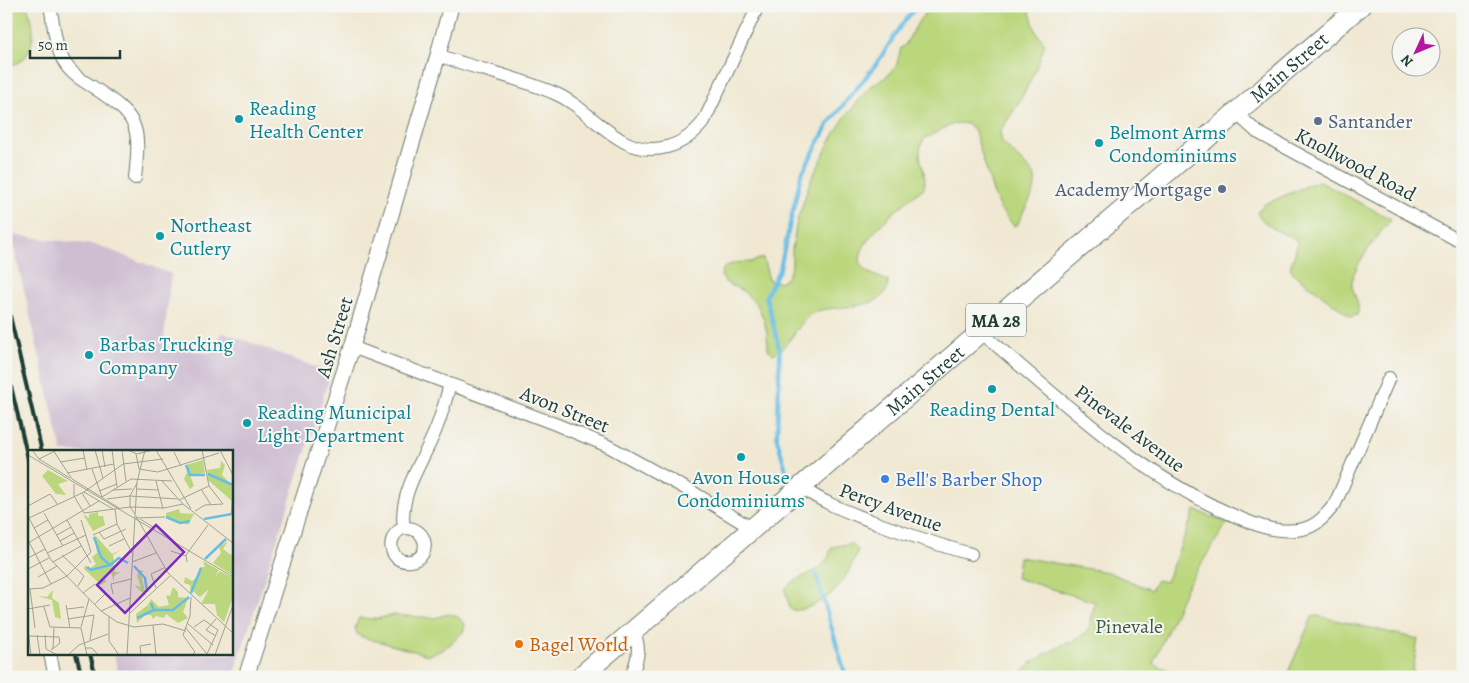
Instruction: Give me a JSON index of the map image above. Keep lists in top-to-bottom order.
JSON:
{
  "streets": {
    "main road": ["Main Street", "MA 28"],
    "street": [
      "Knollwood Road",
      "Ash Street",
      "Avon Street",
      "Pinevale Avenue",
      "Percy Avenue"
    ]
  },
  "crossings": [
    ["Main Street", "Knollwood Road"],
    ["Main Street", "Avon Street"],
    ["Main Street", "Pinevale Avenue"],
    ["Main Street", "Percy Avenue"],
    ["Ash Street", "Avon Street"]
  ],
  "parks": ["Pinevale"],
  "places": [
    "Reading Health Center",
    "Santander",
    "Belmont Arms Condominiums",
    "Academy Mortgage",
    "Northeast Cutlery",
    "Barbas Trucking Company",
    "Reading Dental",
    "Reading Municipal Light Department",
    "Avon House Condominiums",
    "Bell's Barber Shop",
    "Bagel World"
  ],
  "scale_bar": "50 m",
  "north": "bottom left"
}
